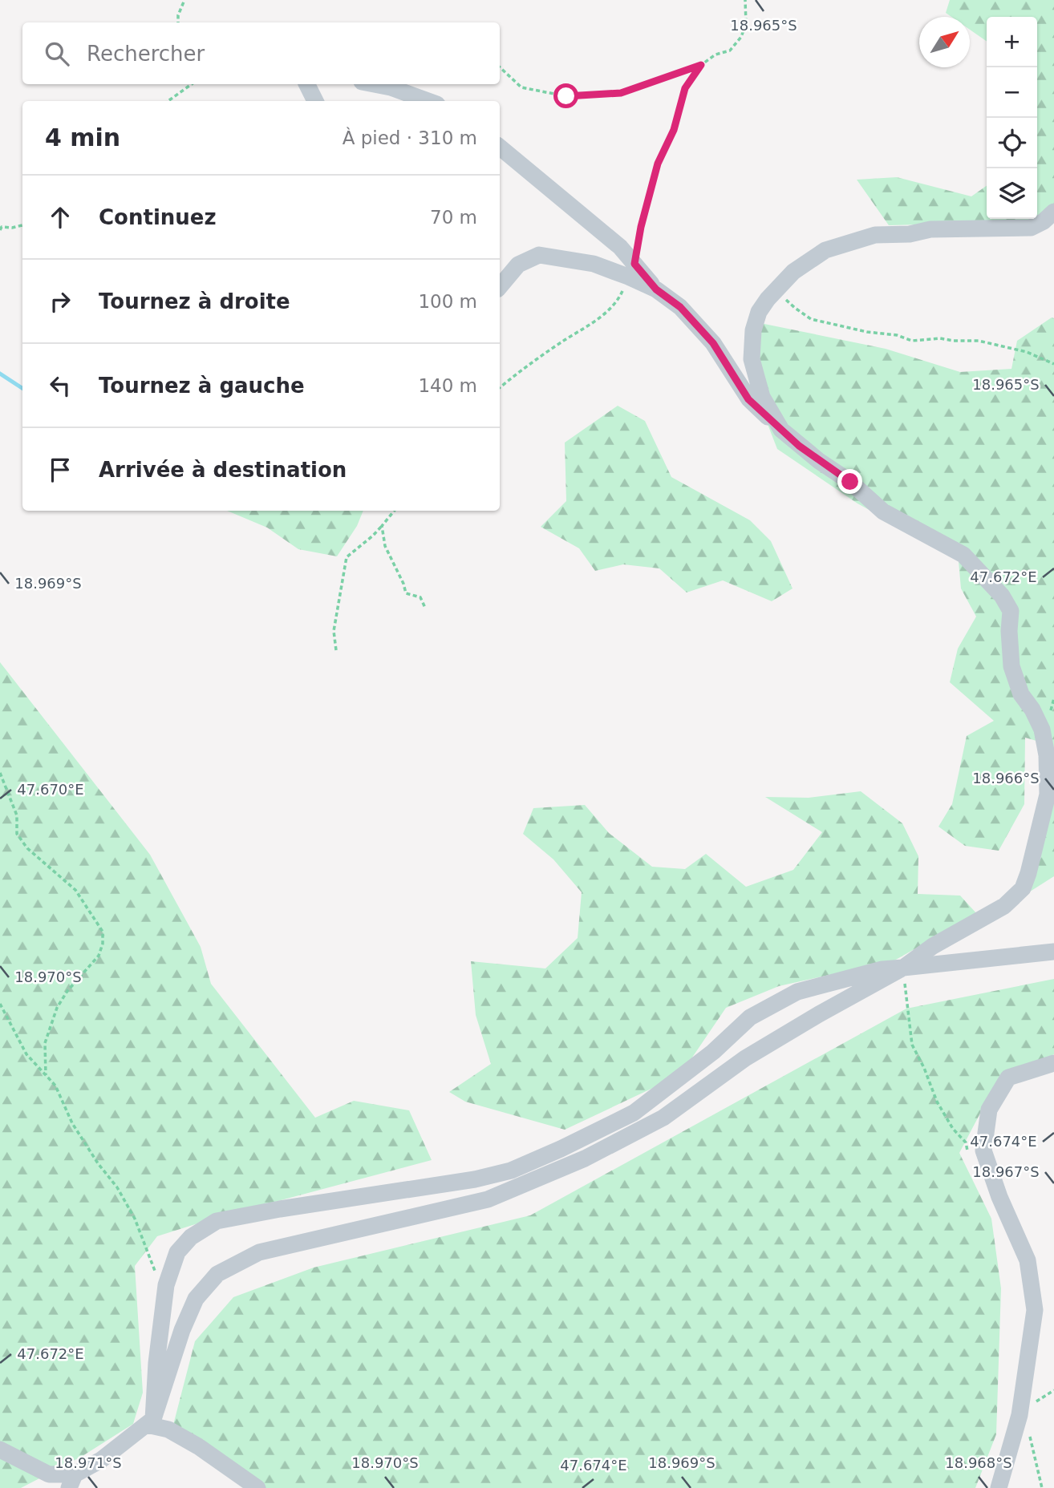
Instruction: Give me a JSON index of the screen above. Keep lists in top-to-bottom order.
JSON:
{
  "north": "top right",
  "page": {
    "map_buttons": ["+", "−"],
    "search": "Rechercher",
    "heading": ["4 min", "À pied · 310 m"],
    "list": [
      ["Continuez", "70 m"],
      ["Tournez à droite", "100 m"],
      ["Tournez à gauche", "140 m"],
      "Arrivée à destination"
    ]
  },
  "coordinates": [
    "18.965°S",
    "47.672°E",
    "18.969°S",
    "18.966°S",
    "47.670°E",
    "18.970°S",
    "47.674°E",
    "18.967°S",
    "18.971°S",
    "18.968°S"
  ]
}
